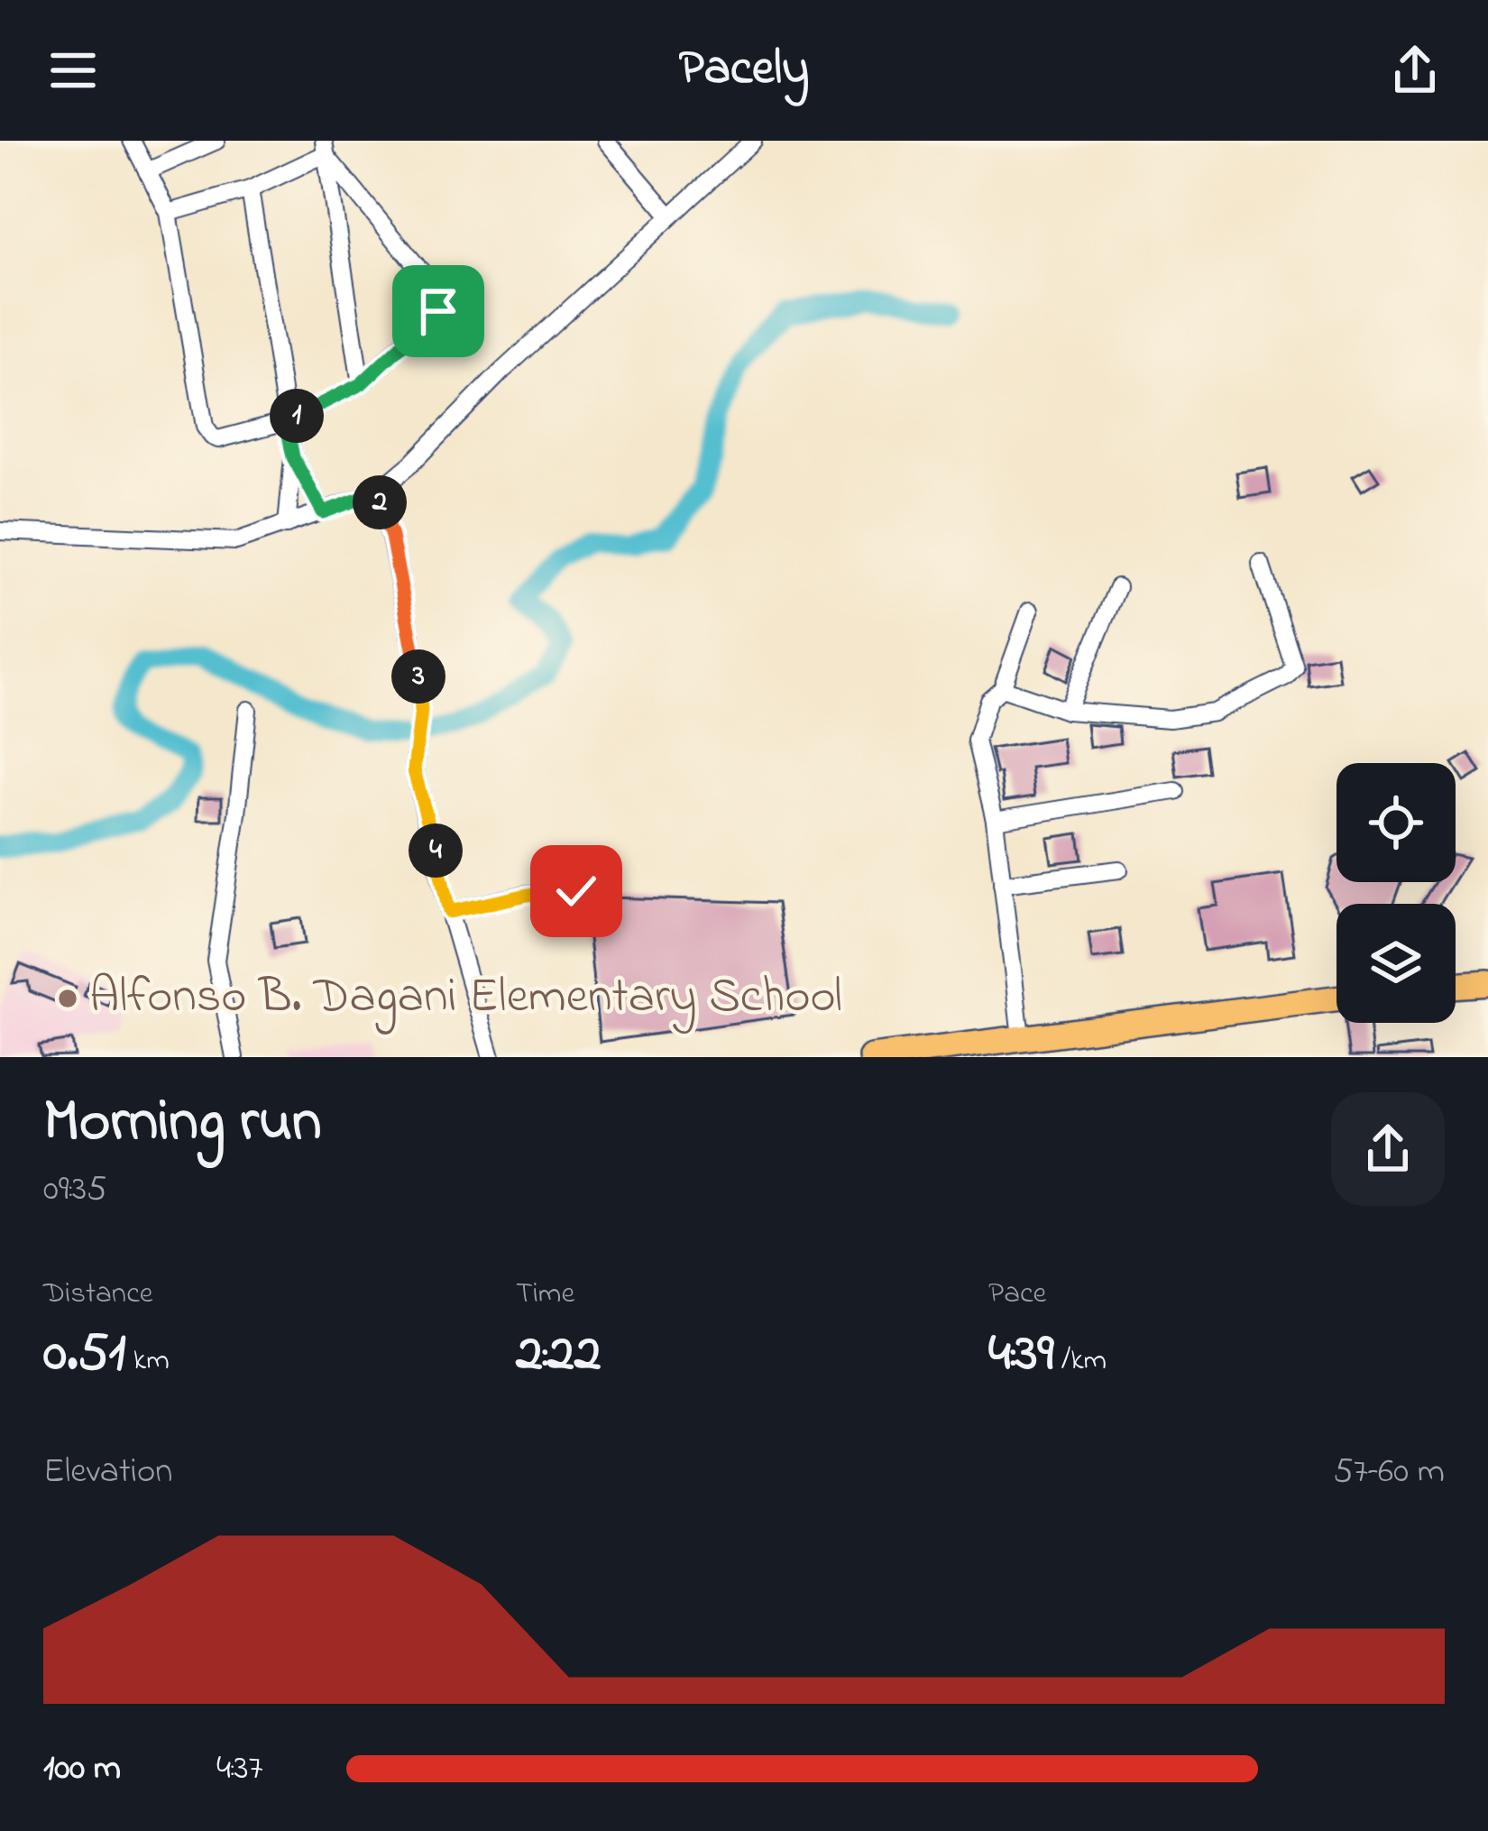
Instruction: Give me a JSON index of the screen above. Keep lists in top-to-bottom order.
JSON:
{
  "places": ["Alfonso B. Dagani Elementary School"],
  "page": {
    "header": "Pacely",
    "pins": [
      "1",
      "2",
      "3",
      "4"
    ],
    "heading": ["Morning run", "09:35"],
    "stats": [
      ["Distance", "0.51 km"],
      ["Time", "2:22"],
      ["Pace", "4:39 /km"]
    ],
    "chart": ["Elevation", "57–60 m"],
    "list": [
      {
        "name": "100 m",
        "note": "4:37"
      }
    ]
  }
}
